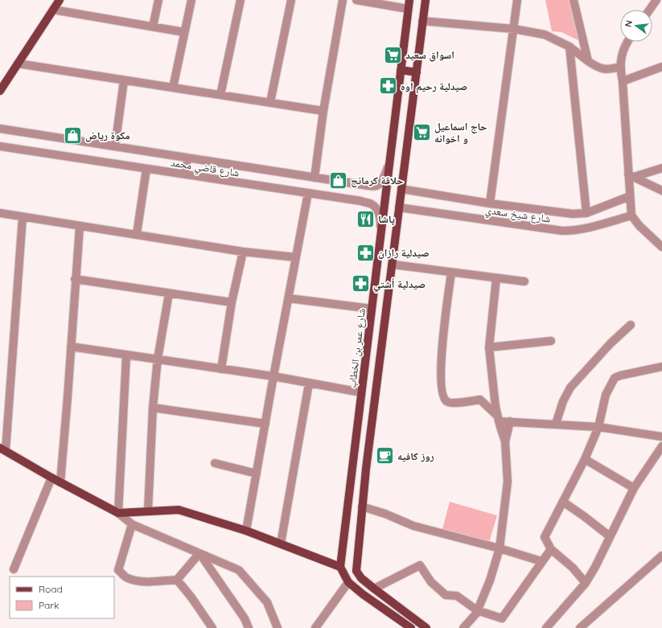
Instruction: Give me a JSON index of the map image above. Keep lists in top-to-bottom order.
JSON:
{
  "streets": {
    "main road": ["شارع عمر بن الخطاب"],
    "street": ["شارع قاضي محمد", "شارع شيخ سعدي"]
  },
  "crossings": [
    ["شارع قاضي محمد", "شارع عمر بن الخطاب"]
  ],
  "places": {
    "supermarket": ["اسواق سعيد", "حاج اسماعيل و اخوانه"],
    "pharmacy": ["صيدلية رحيم اوه", "صيدلية رازان", "صيدلية أشتي"],
    "shop": ["مكوة رياض", "حلاقة كرمانج"],
    "restaurant": ["پاشا"],
    "cafe": ["روز كافيه"]
  },
  "legend": ["Road", "Park"],
  "north": "left"
}
